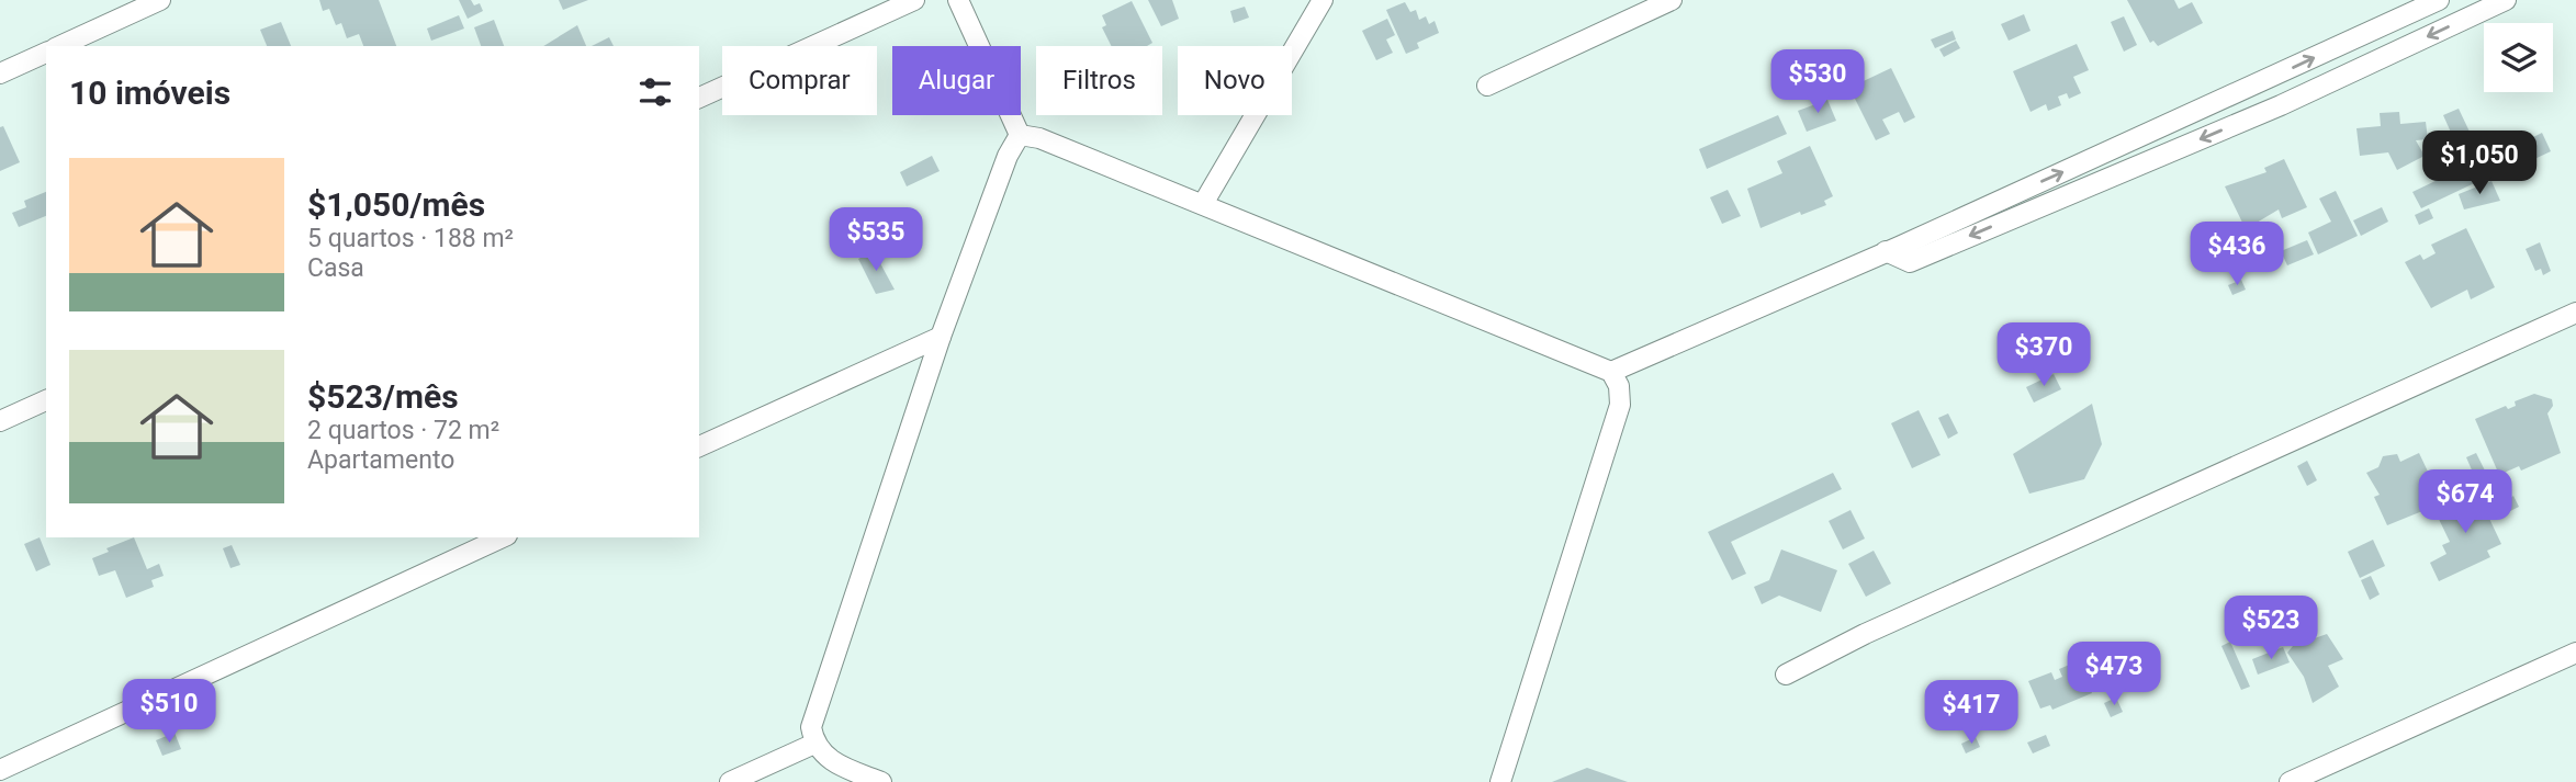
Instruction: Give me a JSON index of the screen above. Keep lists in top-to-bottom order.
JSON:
{
  "page": {
    "chip": [
      "Comprar",
      "Alugar",
      "Filtros",
      "Novo"
    ],
    "heading": "10 imóveis",
    "price": [
      "$530",
      "$1,050",
      "$535",
      "$436",
      "$370",
      "$674",
      "$523",
      "$473",
      "$510",
      "$417"
    ],
    "list": [
      {
        "name": "$1,050/mês",
        "note": "5 quartos · 188 m² · Casa"
      },
      {
        "name": "$523/mês",
        "note": "2 quartos · 72 m² · Apartamento"
      }
    ]
  }
}
